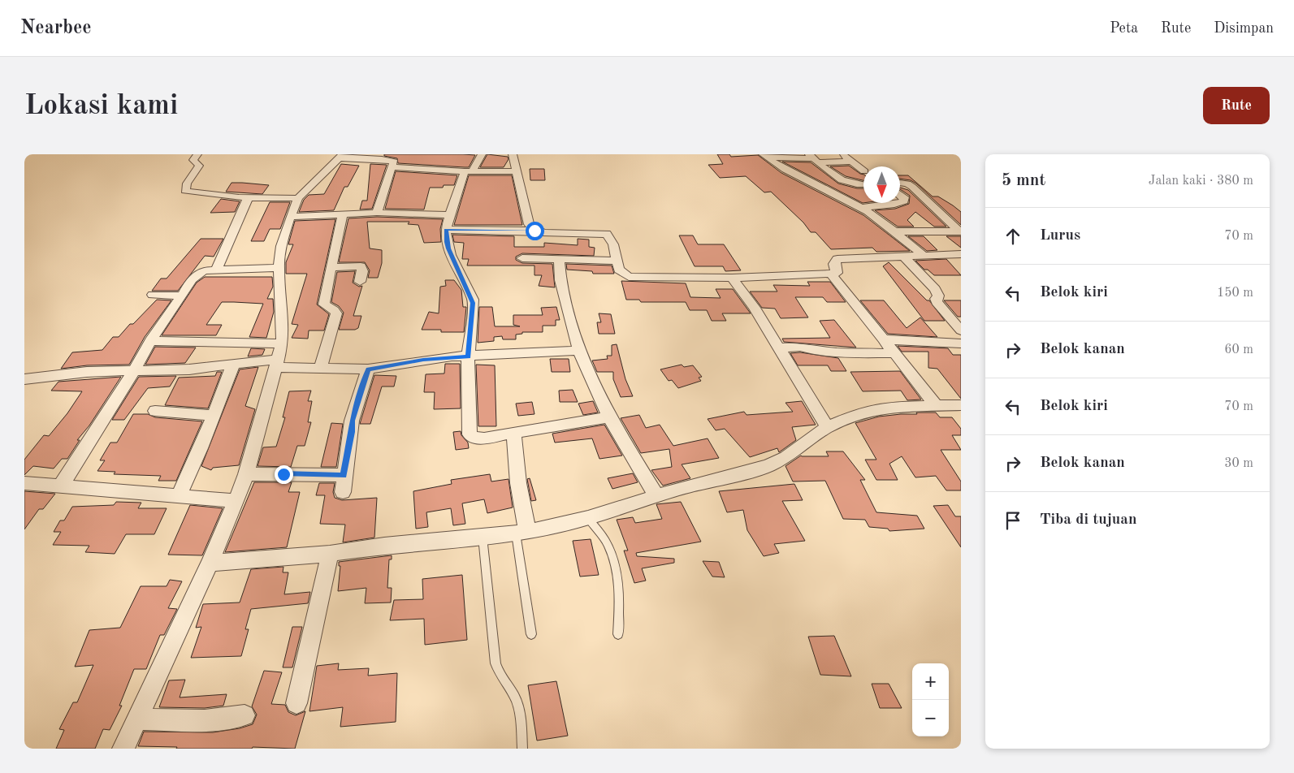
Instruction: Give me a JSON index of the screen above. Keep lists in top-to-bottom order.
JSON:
{
  "north": "bottom",
  "page": {
    "header": "Nearbee",
    "nav": ["Peta", "Rute", "Disimpan"],
    "buttons": "Rute",
    "title": "Lokasi kami",
    "heading": ["5 mnt", "Jalan kaki · 380 m"],
    "list": [
      ["Lurus", "70 m"],
      ["Belok kiri", "150 m"],
      ["Belok kanan", "60 m"],
      ["Belok kiri", "70 m"],
      ["Belok kanan", "30 m"],
      "Tiba di tujuan"
    ],
    "map_buttons": ["+", "−"]
  }
}
